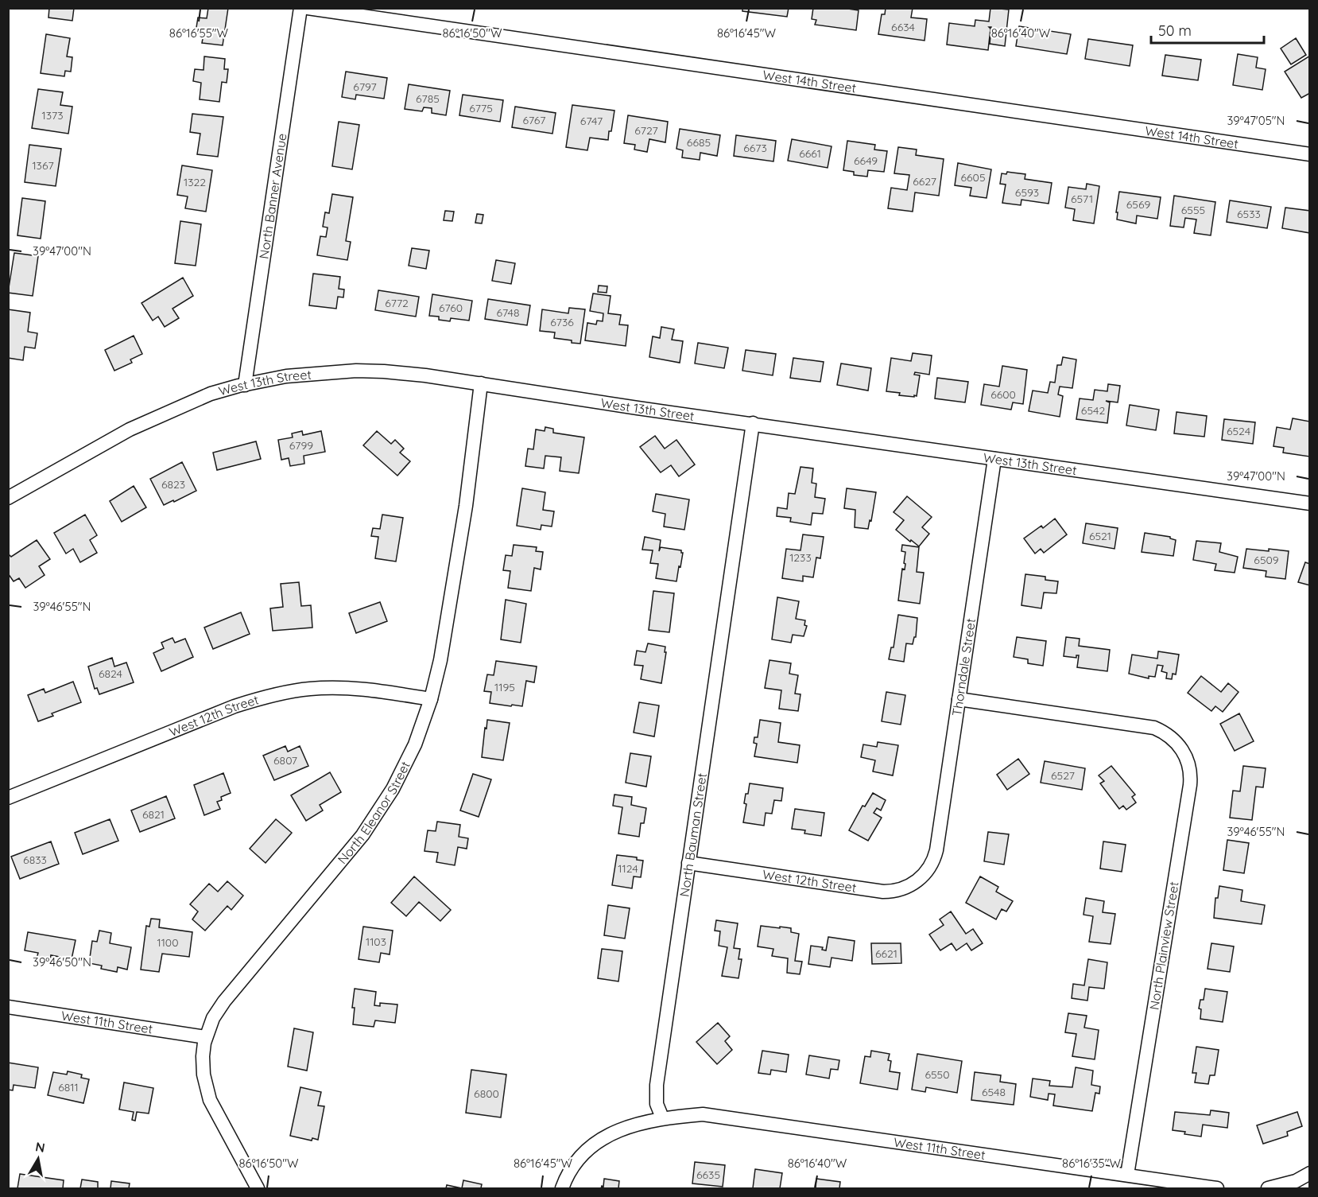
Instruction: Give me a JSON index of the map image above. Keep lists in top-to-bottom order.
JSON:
{
  "streets": {
    "street": [
      "West 14th Street",
      "North Banner Avenue",
      "West 13th Street",
      "Thorndale Street",
      "West 12th Street",
      "North Eleanor Street",
      "North Bauman Street",
      "North Plainview Street",
      "West 11th Street"
    ]
  },
  "crossings": [
    ["North Banner Avenue", "West 13th Street"],
    ["West 13th Street", "Thorndale Street"],
    ["West 13th Street", "North Eleanor Street"],
    ["West 13th Street", "North Bauman Street"],
    ["Thorndale Street", "West 12th Street"],
    ["Thorndale Street", "North Plainview Street"],
    ["West 12th Street", "North Eleanor Street"],
    ["West 12th Street", "North Bauman Street"],
    ["North Eleanor Street", "West 11th Street"],
    ["North Bauman Street", "West 11th Street"],
    ["North Plainview Street", "West 11th Street"]
  ],
  "house_numbers": [
    "6634",
    "6797",
    "6785",
    "6775",
    "1373",
    "6767",
    "6747",
    "6727",
    "6685",
    "6673",
    "6661",
    "6649",
    "1367",
    "6605",
    "6627",
    "1322",
    "6593",
    "6571",
    "6569",
    "6555",
    "6533",
    "6772",
    "6760",
    "6748",
    "6736",
    "6600",
    "6542",
    "6524",
    "6799",
    "6823",
    "6521",
    "1233",
    "6509",
    "6824",
    "1195",
    "6807",
    "6527",
    "6821",
    "6833",
    "1124",
    "1103",
    "1100",
    "6621",
    "6550",
    "6811",
    "6548",
    "6800",
    "6635"
  ],
  "scale_bar": "50 m",
  "north": "top",
  "coordinates": [
    "86°16'55\"W",
    "86°16'50\"W",
    "86°16'45\"W",
    "86°16'40\"W",
    "39°47'05\"N",
    "39°47'00\"N",
    "39°46'55\"N",
    "39°46'50\"N",
    "86°16'35\"W"
  ]
}
